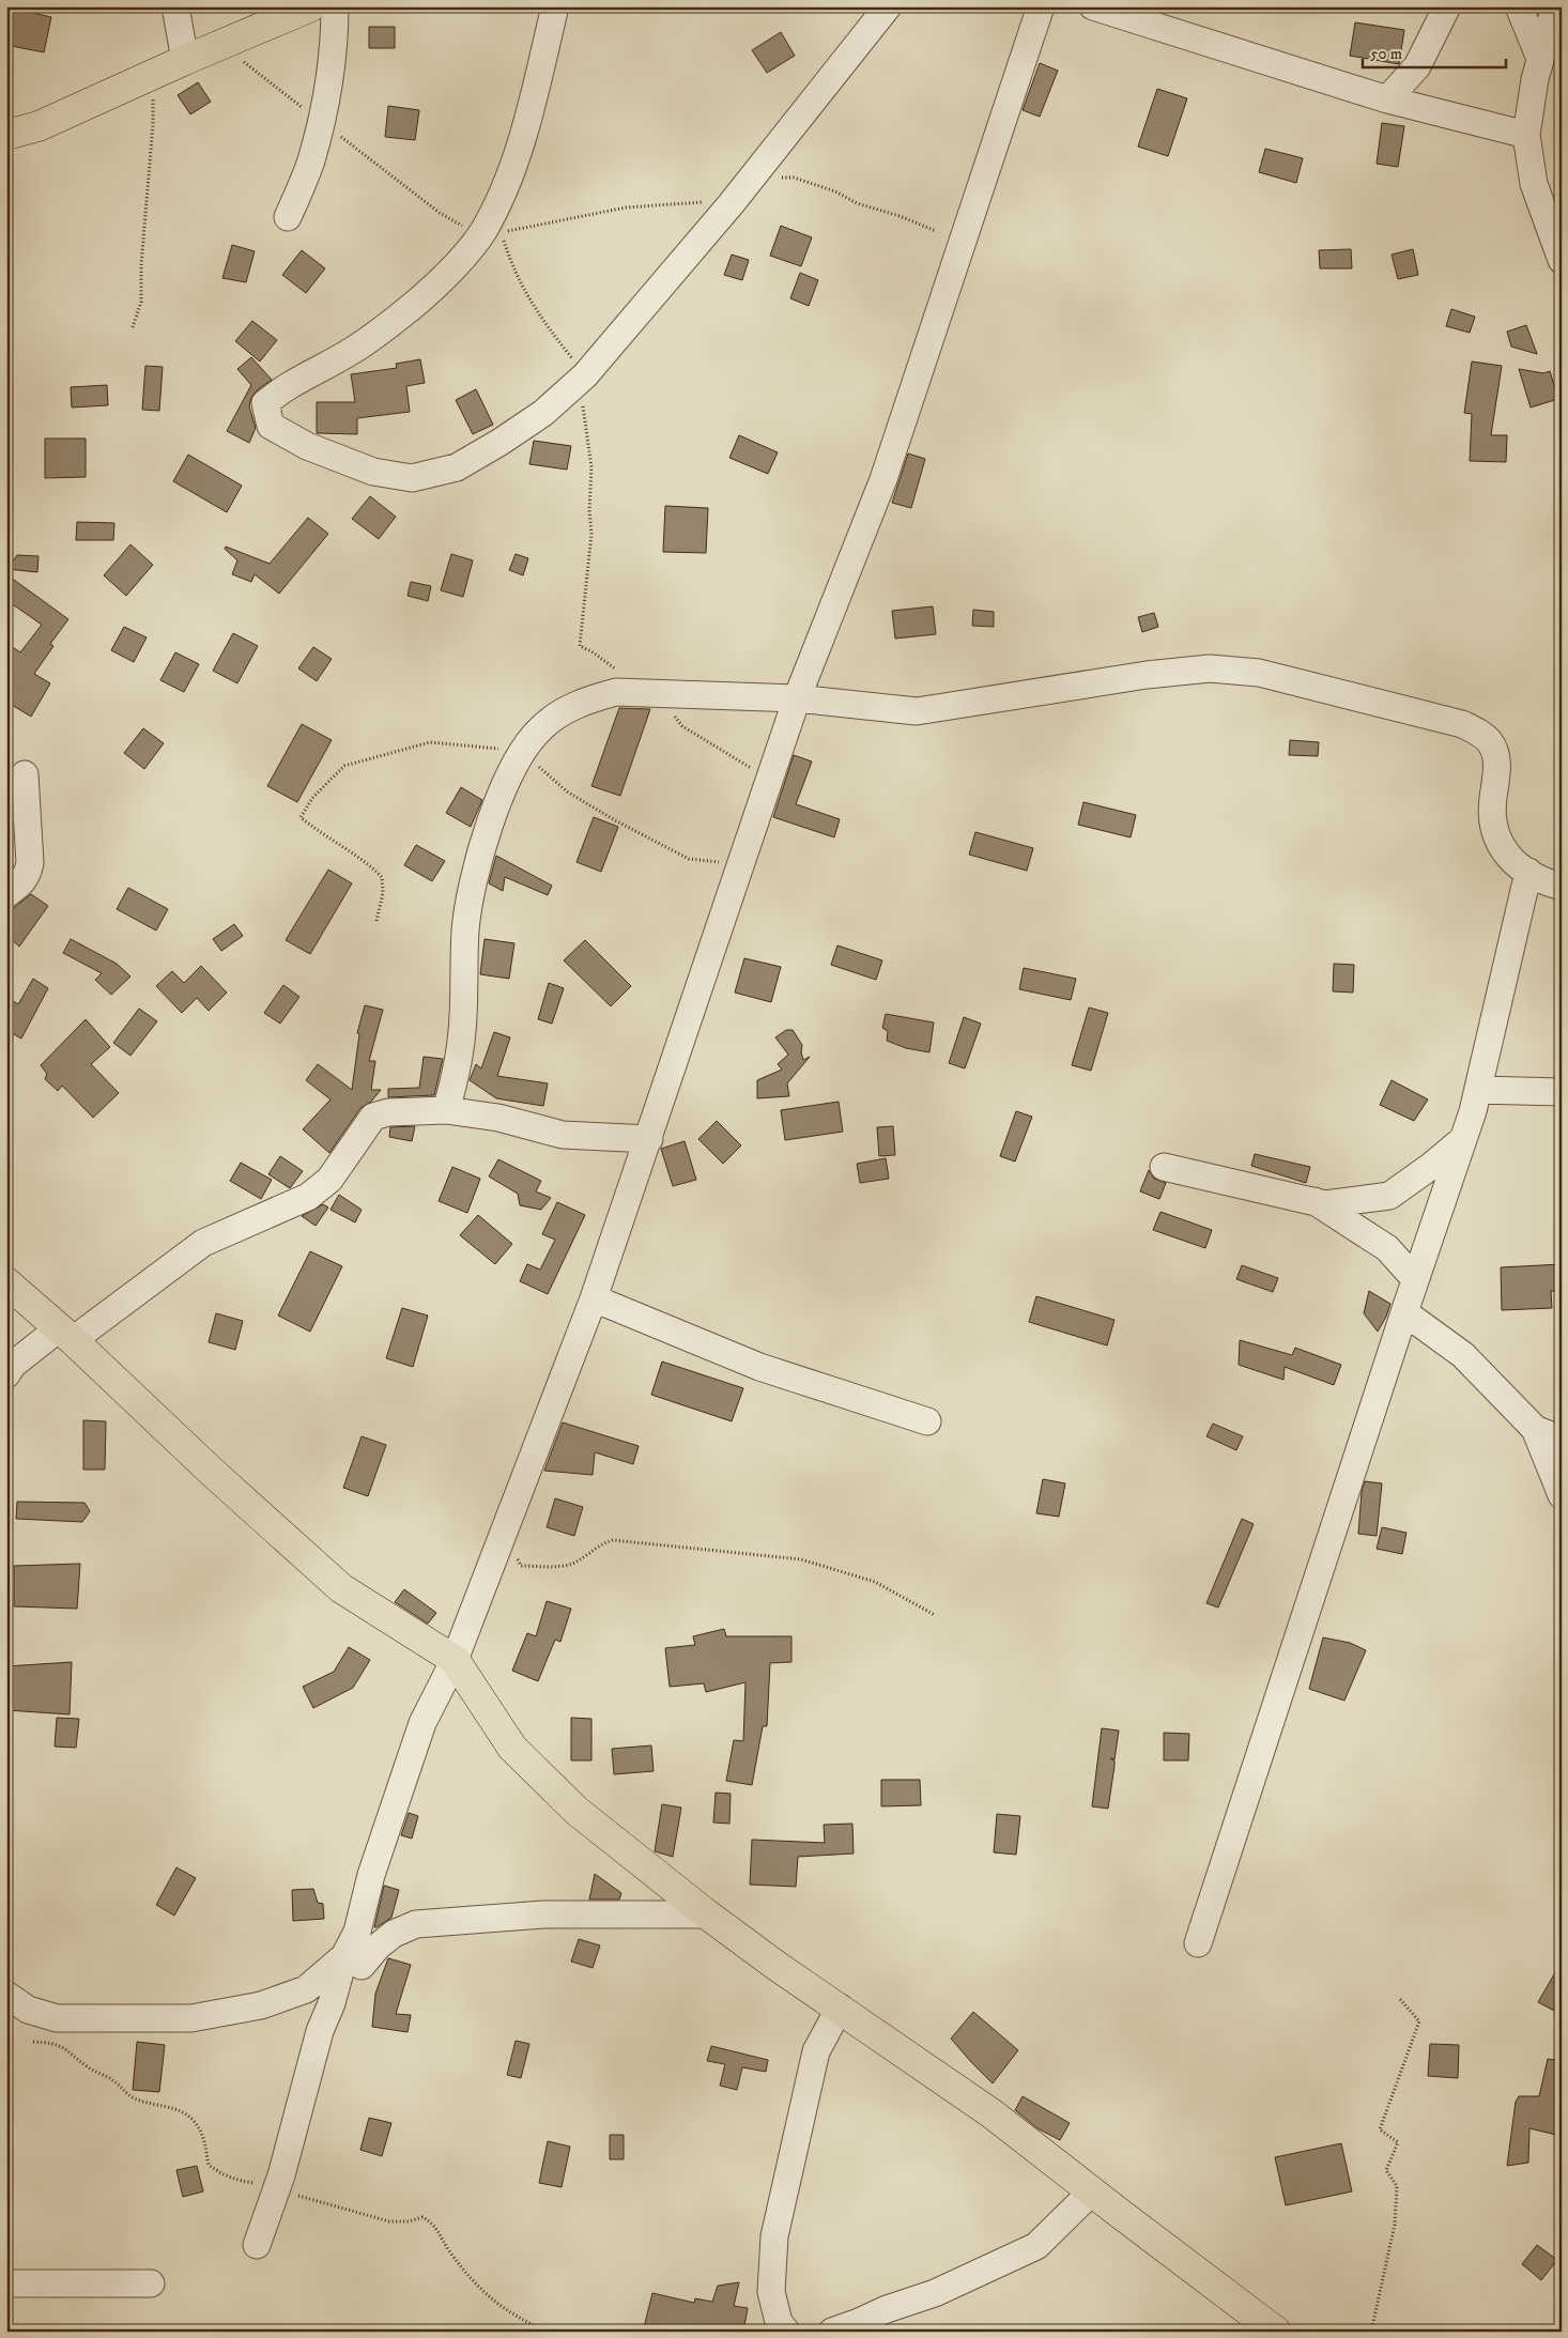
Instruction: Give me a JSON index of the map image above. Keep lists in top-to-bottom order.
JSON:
{
  "scale_bar": "50 m"
}
